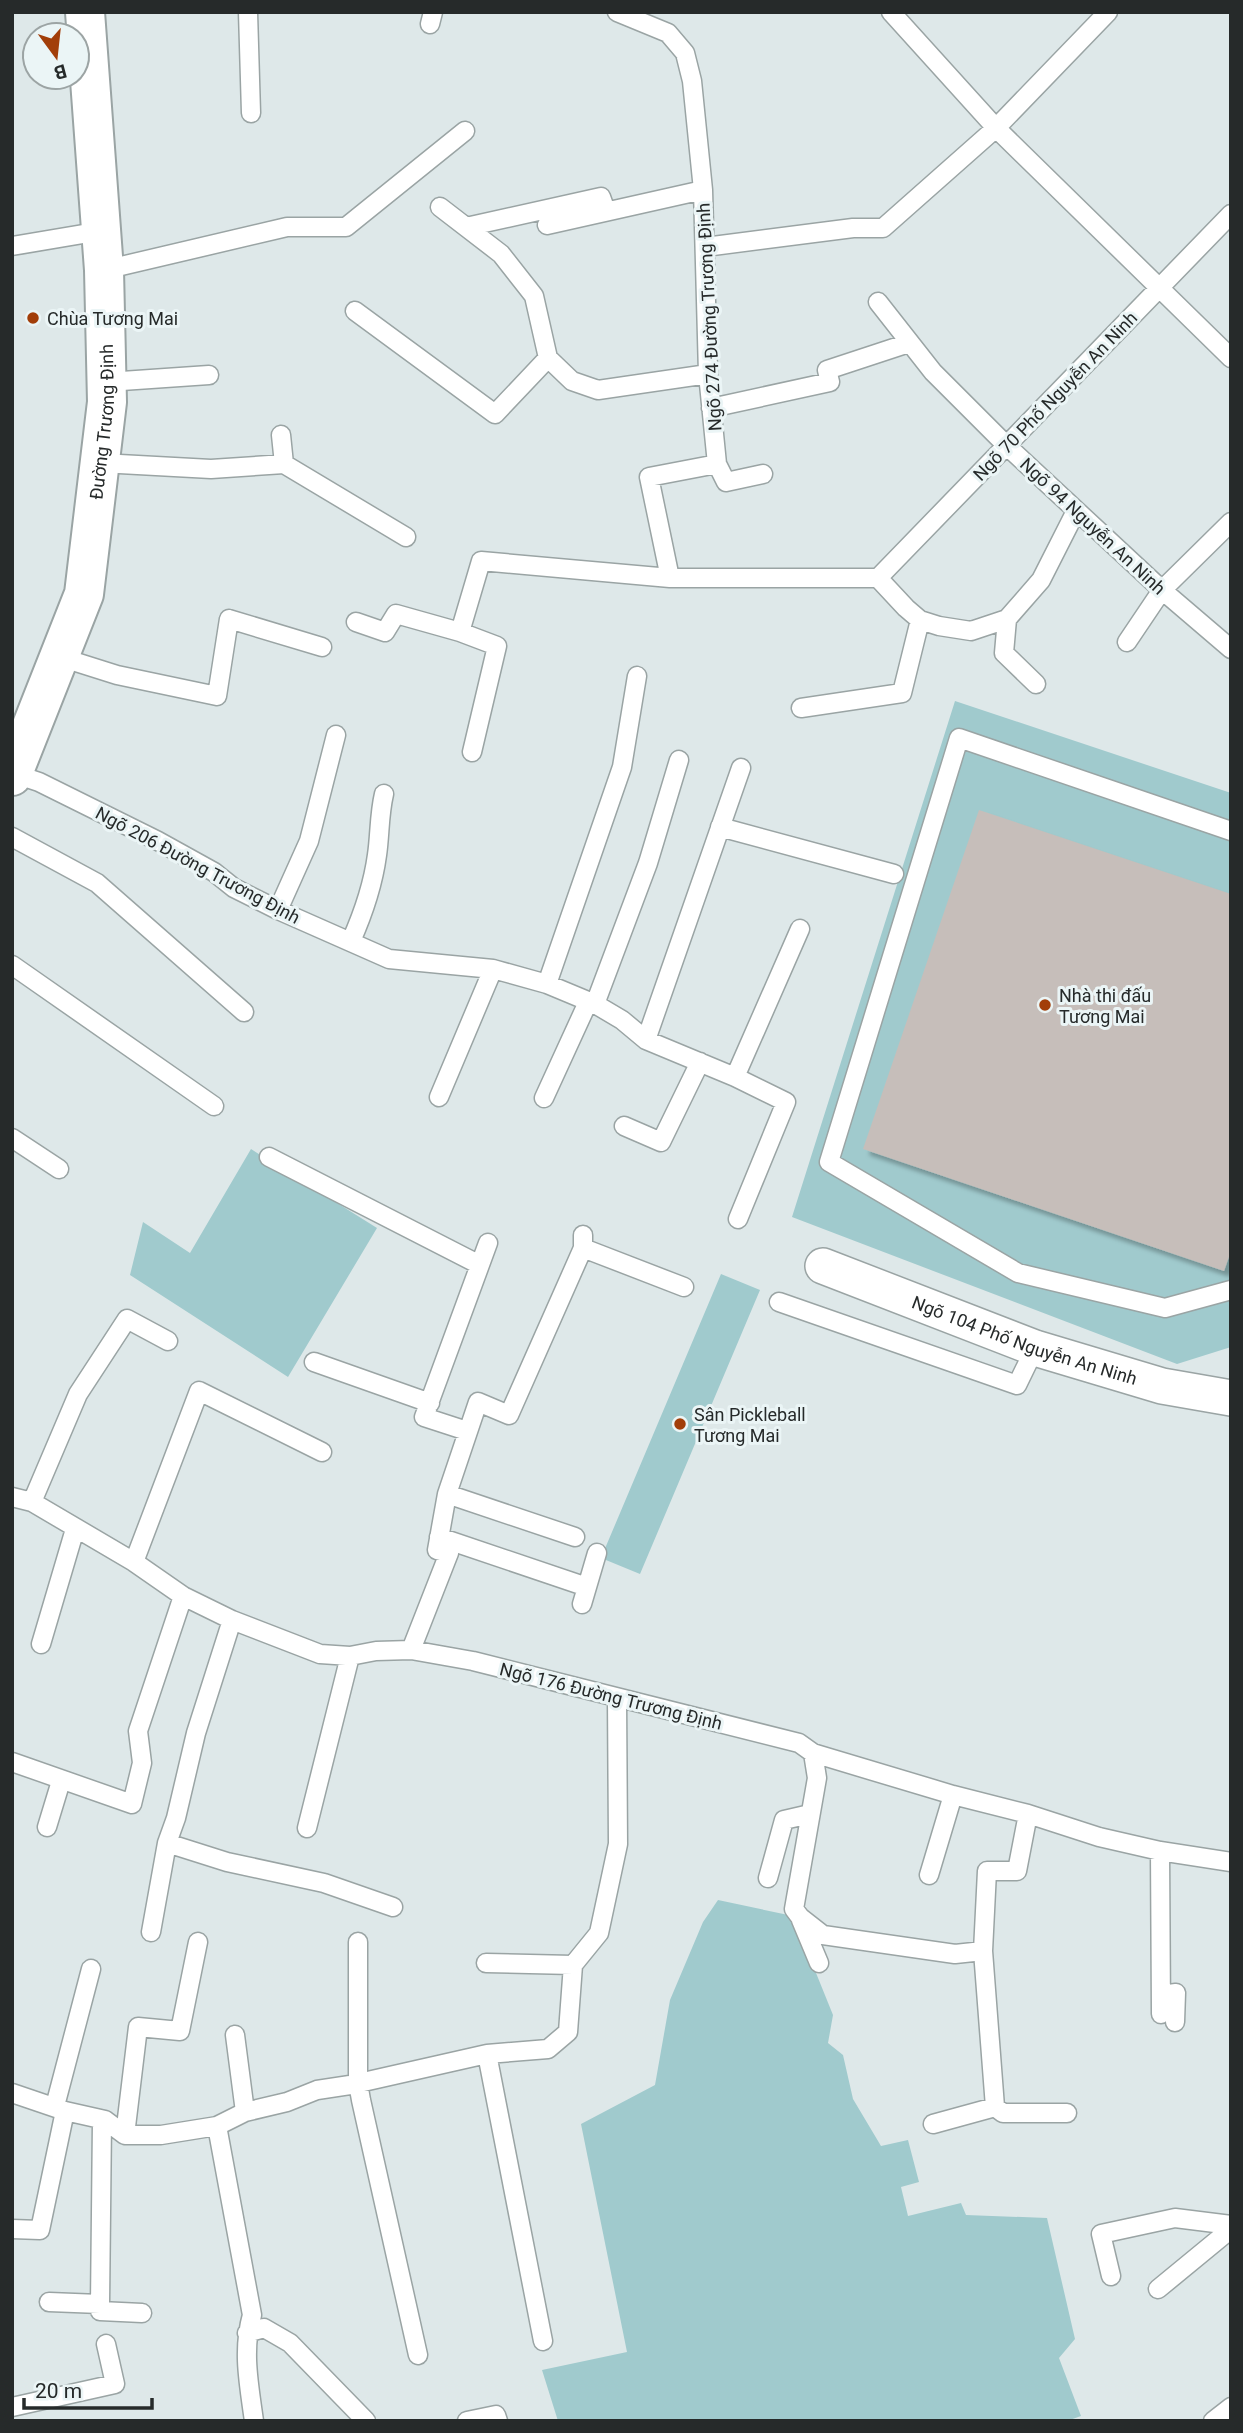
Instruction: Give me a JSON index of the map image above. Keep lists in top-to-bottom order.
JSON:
{
  "streets": {
    "main road": ["Đường Trương Định"],
    "street": ["Ngõ 104 Phố Nguyễn An Ninh"],
    "lane": [
      "Ngõ 274 Đường Trương Định",
      "Ngõ 70 Phố Nguyễn An Ninh",
      "Ngõ 94 Nguyễn An Ninh",
      "Ngõ 206 Đường Trương Định",
      "Ngõ 176 Đường Trương Định"
    ]
  },
  "crossings": [
    ["Ngõ 70 Phố Nguyễn An Ninh", "Ngõ 94 Nguyễn An Ninh"],
    ["Đường Trương Định", "Ngõ 206 Đường Trương Định"]
  ],
  "places": ["Chùa Tương Mai", "Nhà thi đấu Tương Mai", "Sân Pickleball Tương Mai"],
  "scale_bar": "20 m",
  "north": "bottom"
}
